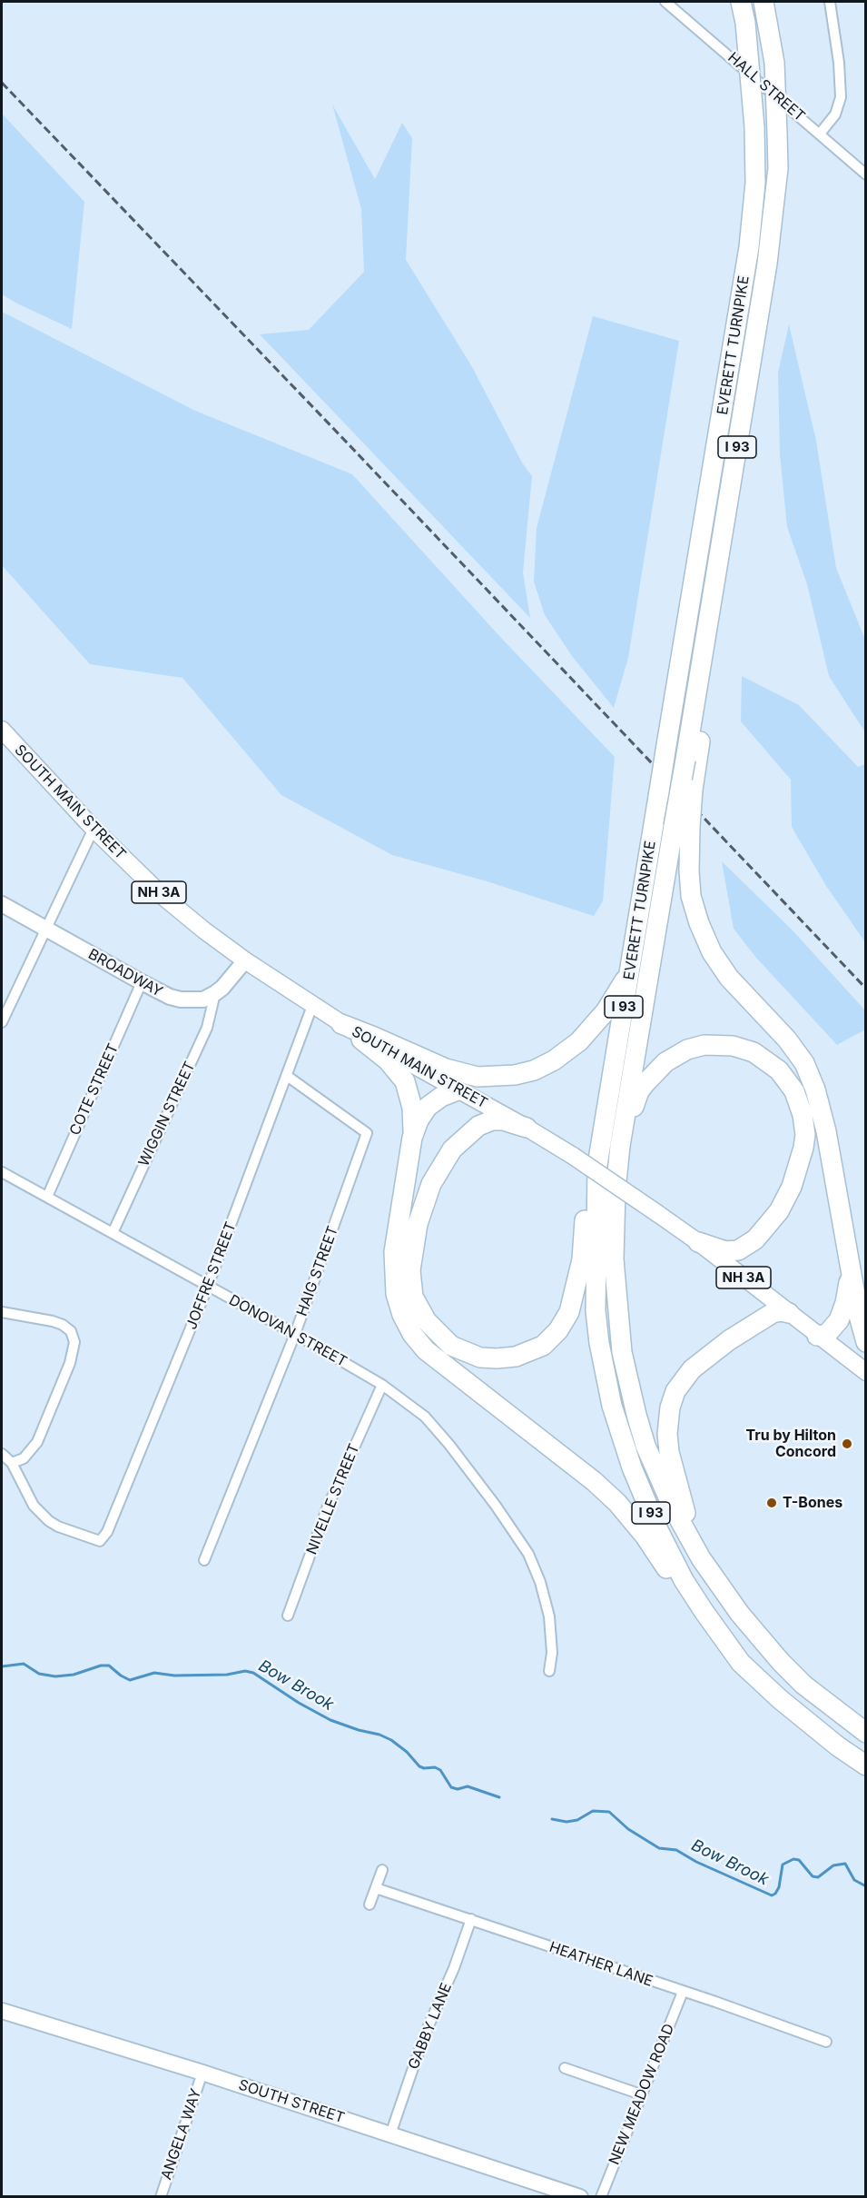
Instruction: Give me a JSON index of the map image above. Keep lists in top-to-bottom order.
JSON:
{
  "streets": {
    "highway": ["EVERETT TURNPIKE", "I 93"],
    "main road": [
      "SOUTH MAIN STREET",
      "NH 3A",
      "BROADWAY",
      "SOUTH STREET"
    ],
    "street": [
      "HALL STREET",
      "COTE STREET",
      "WIGGIN STREET",
      "HAIG STREET",
      "JOFFRE STREET",
      "DONOVAN STREET",
      "NIVELLE STREET",
      "HEATHER LANE",
      "GABBY LANE",
      "NEW MEADOW ROAD",
      "ANGELA WAY"
    ]
  },
  "crossings": [
    ["SOUTH MAIN STREET", "JOFFRE STREET"],
    ["BROADWAY", "COTE STREET"],
    ["BROADWAY", "WIGGIN STREET"],
    ["COTE STREET", "DONOVAN STREET"],
    ["WIGGIN STREET", "DONOVAN STREET"],
    ["HAIG STREET", "JOFFRE STREET"],
    ["HAIG STREET", "DONOVAN STREET"],
    ["JOFFRE STREET", "DONOVAN STREET"],
    ["DONOVAN STREET", "NIVELLE STREET"],
    ["HEATHER LANE", "GABBY LANE"],
    ["HEATHER LANE", "NEW MEADOW ROAD"],
    ["GABBY LANE", "SOUTH STREET"],
    ["SOUTH STREET", "ANGELA WAY"]
  ],
  "water": ["Bow Brook"],
  "places": ["Tru by Hilton Concord", "T-Bones"]
}
